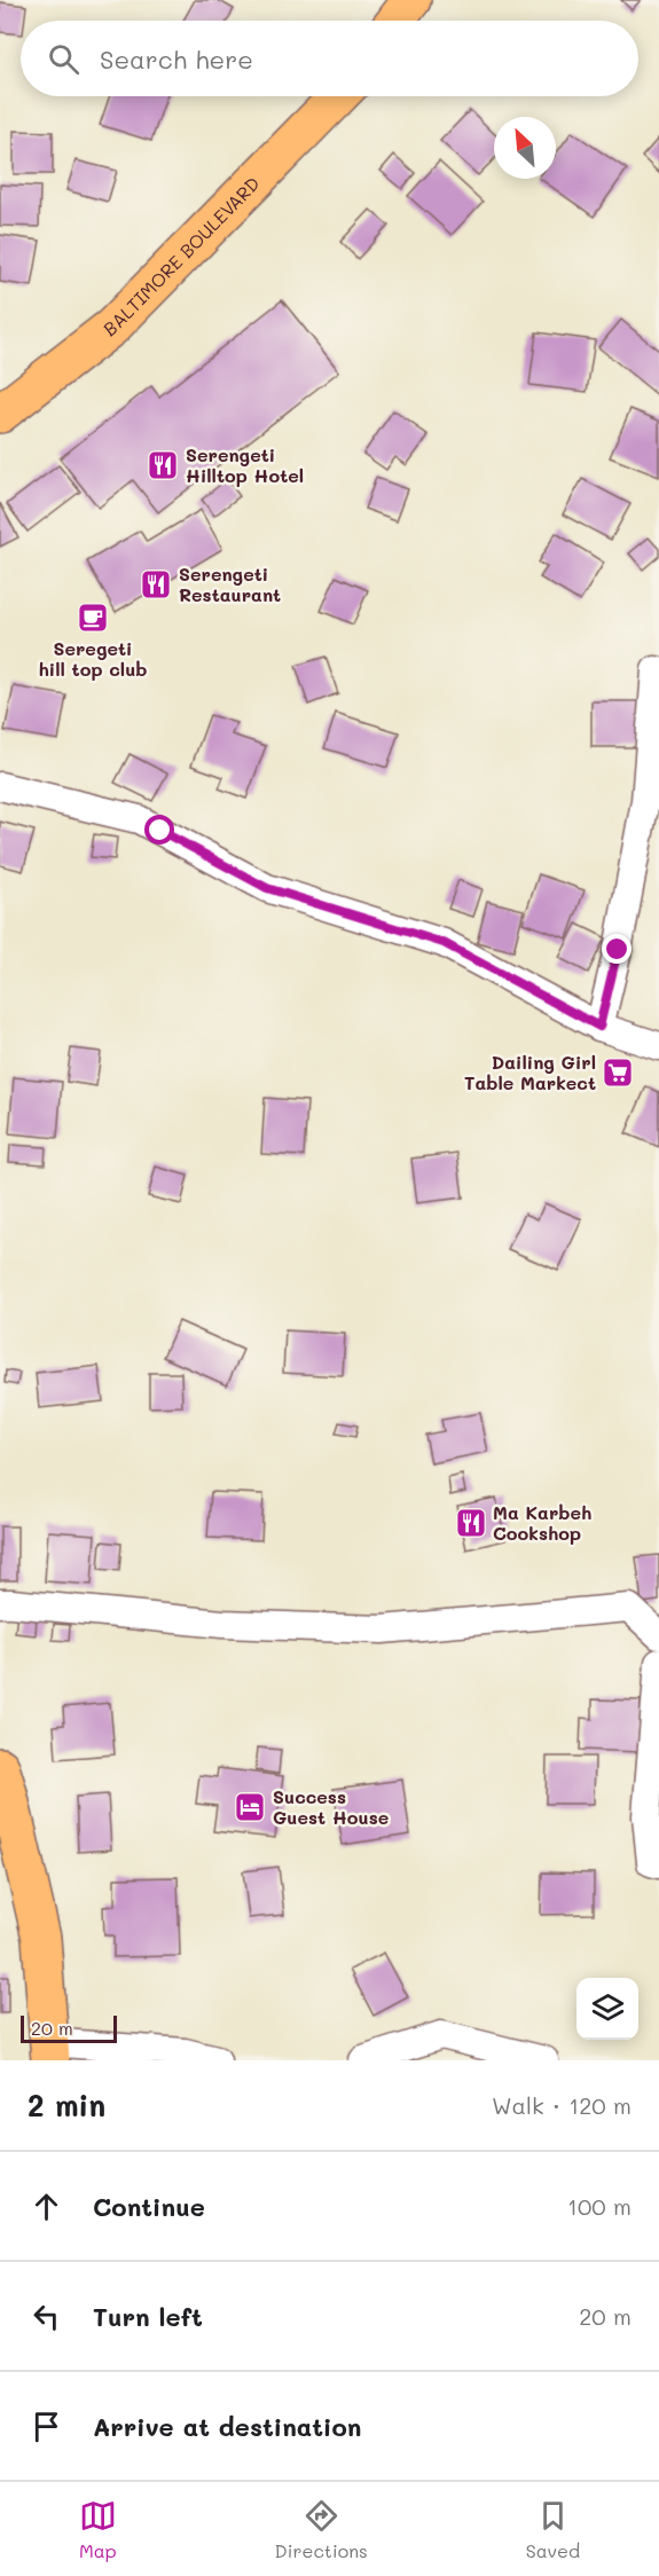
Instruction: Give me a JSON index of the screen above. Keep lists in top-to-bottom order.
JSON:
{
  "streets": {
    "main road": ["BALTIMORE BOULEVARD"]
  },
  "places": {
    "restaurant": ["Serengeti Hilltop Hotel", "Serengeti Restaurant", "Ma Karbeh Cookshop"],
    "cafe": ["Seregeti hill top club"],
    "supermarket": ["Dailing Girl Table Markect"],
    "hotel": ["Success Guest House"]
  },
  "scale_bar": "20 m",
  "north": "top left",
  "page": {
    "search": "Search here",
    "scale": "20 m",
    "heading": ["2 min", "Walk · 120 m"],
    "list": [
      ["Continue", "100 m"],
      ["Turn left", "20 m"],
      "Arrive at destination"
    ],
    "nav": ["Map", "Directions", "Saved"]
  }
}
